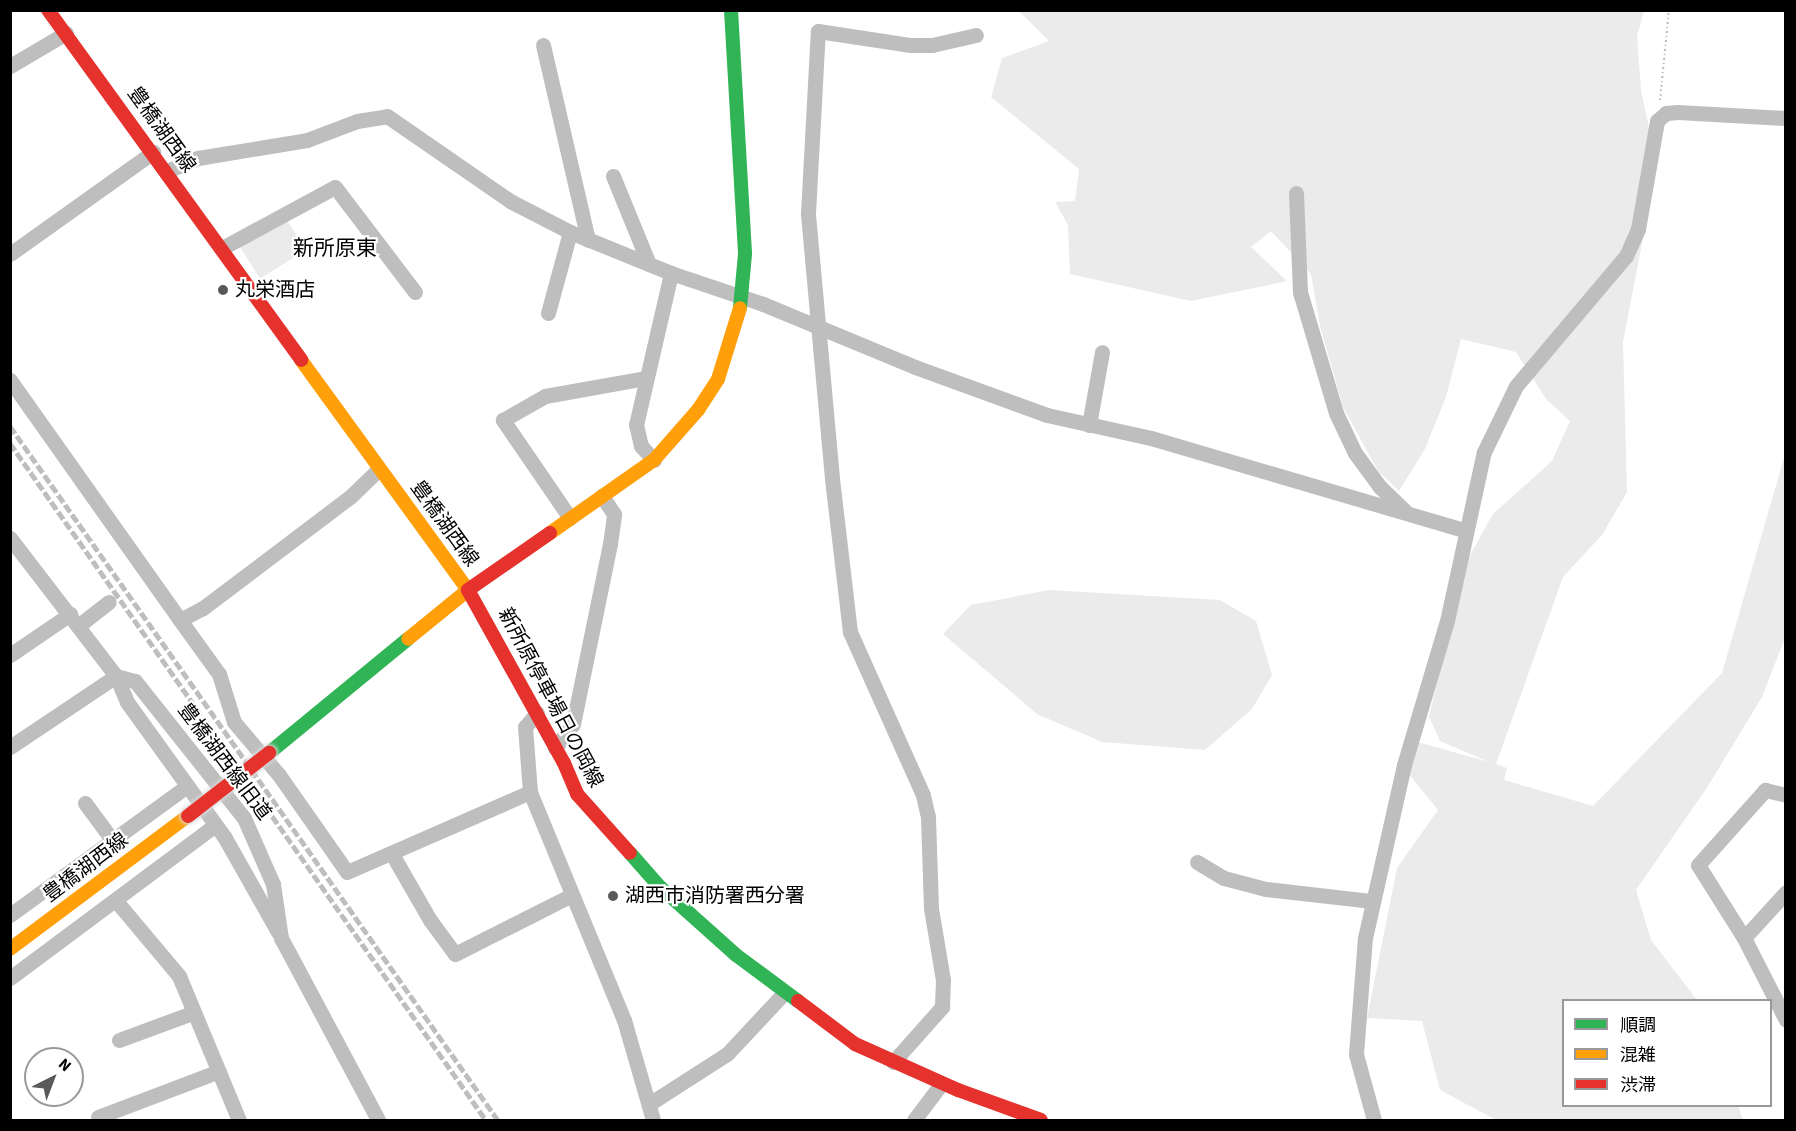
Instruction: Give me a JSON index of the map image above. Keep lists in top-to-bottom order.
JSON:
{
  "streets": {
    "main road": ["豊橋湖西線", "新所原停車場日の岡線"],
    "street": ["豊橋湖西線旧道"]
  },
  "crossings": [
    ["豊橋湖西線", "新所原停車場日の岡線"]
  ],
  "districts": ["新所原東"],
  "places": ["丸栄酒店", "湖西市消防署西分署"],
  "legend": ["順調", "混雑", "渋滞"],
  "north": "top right"
}
